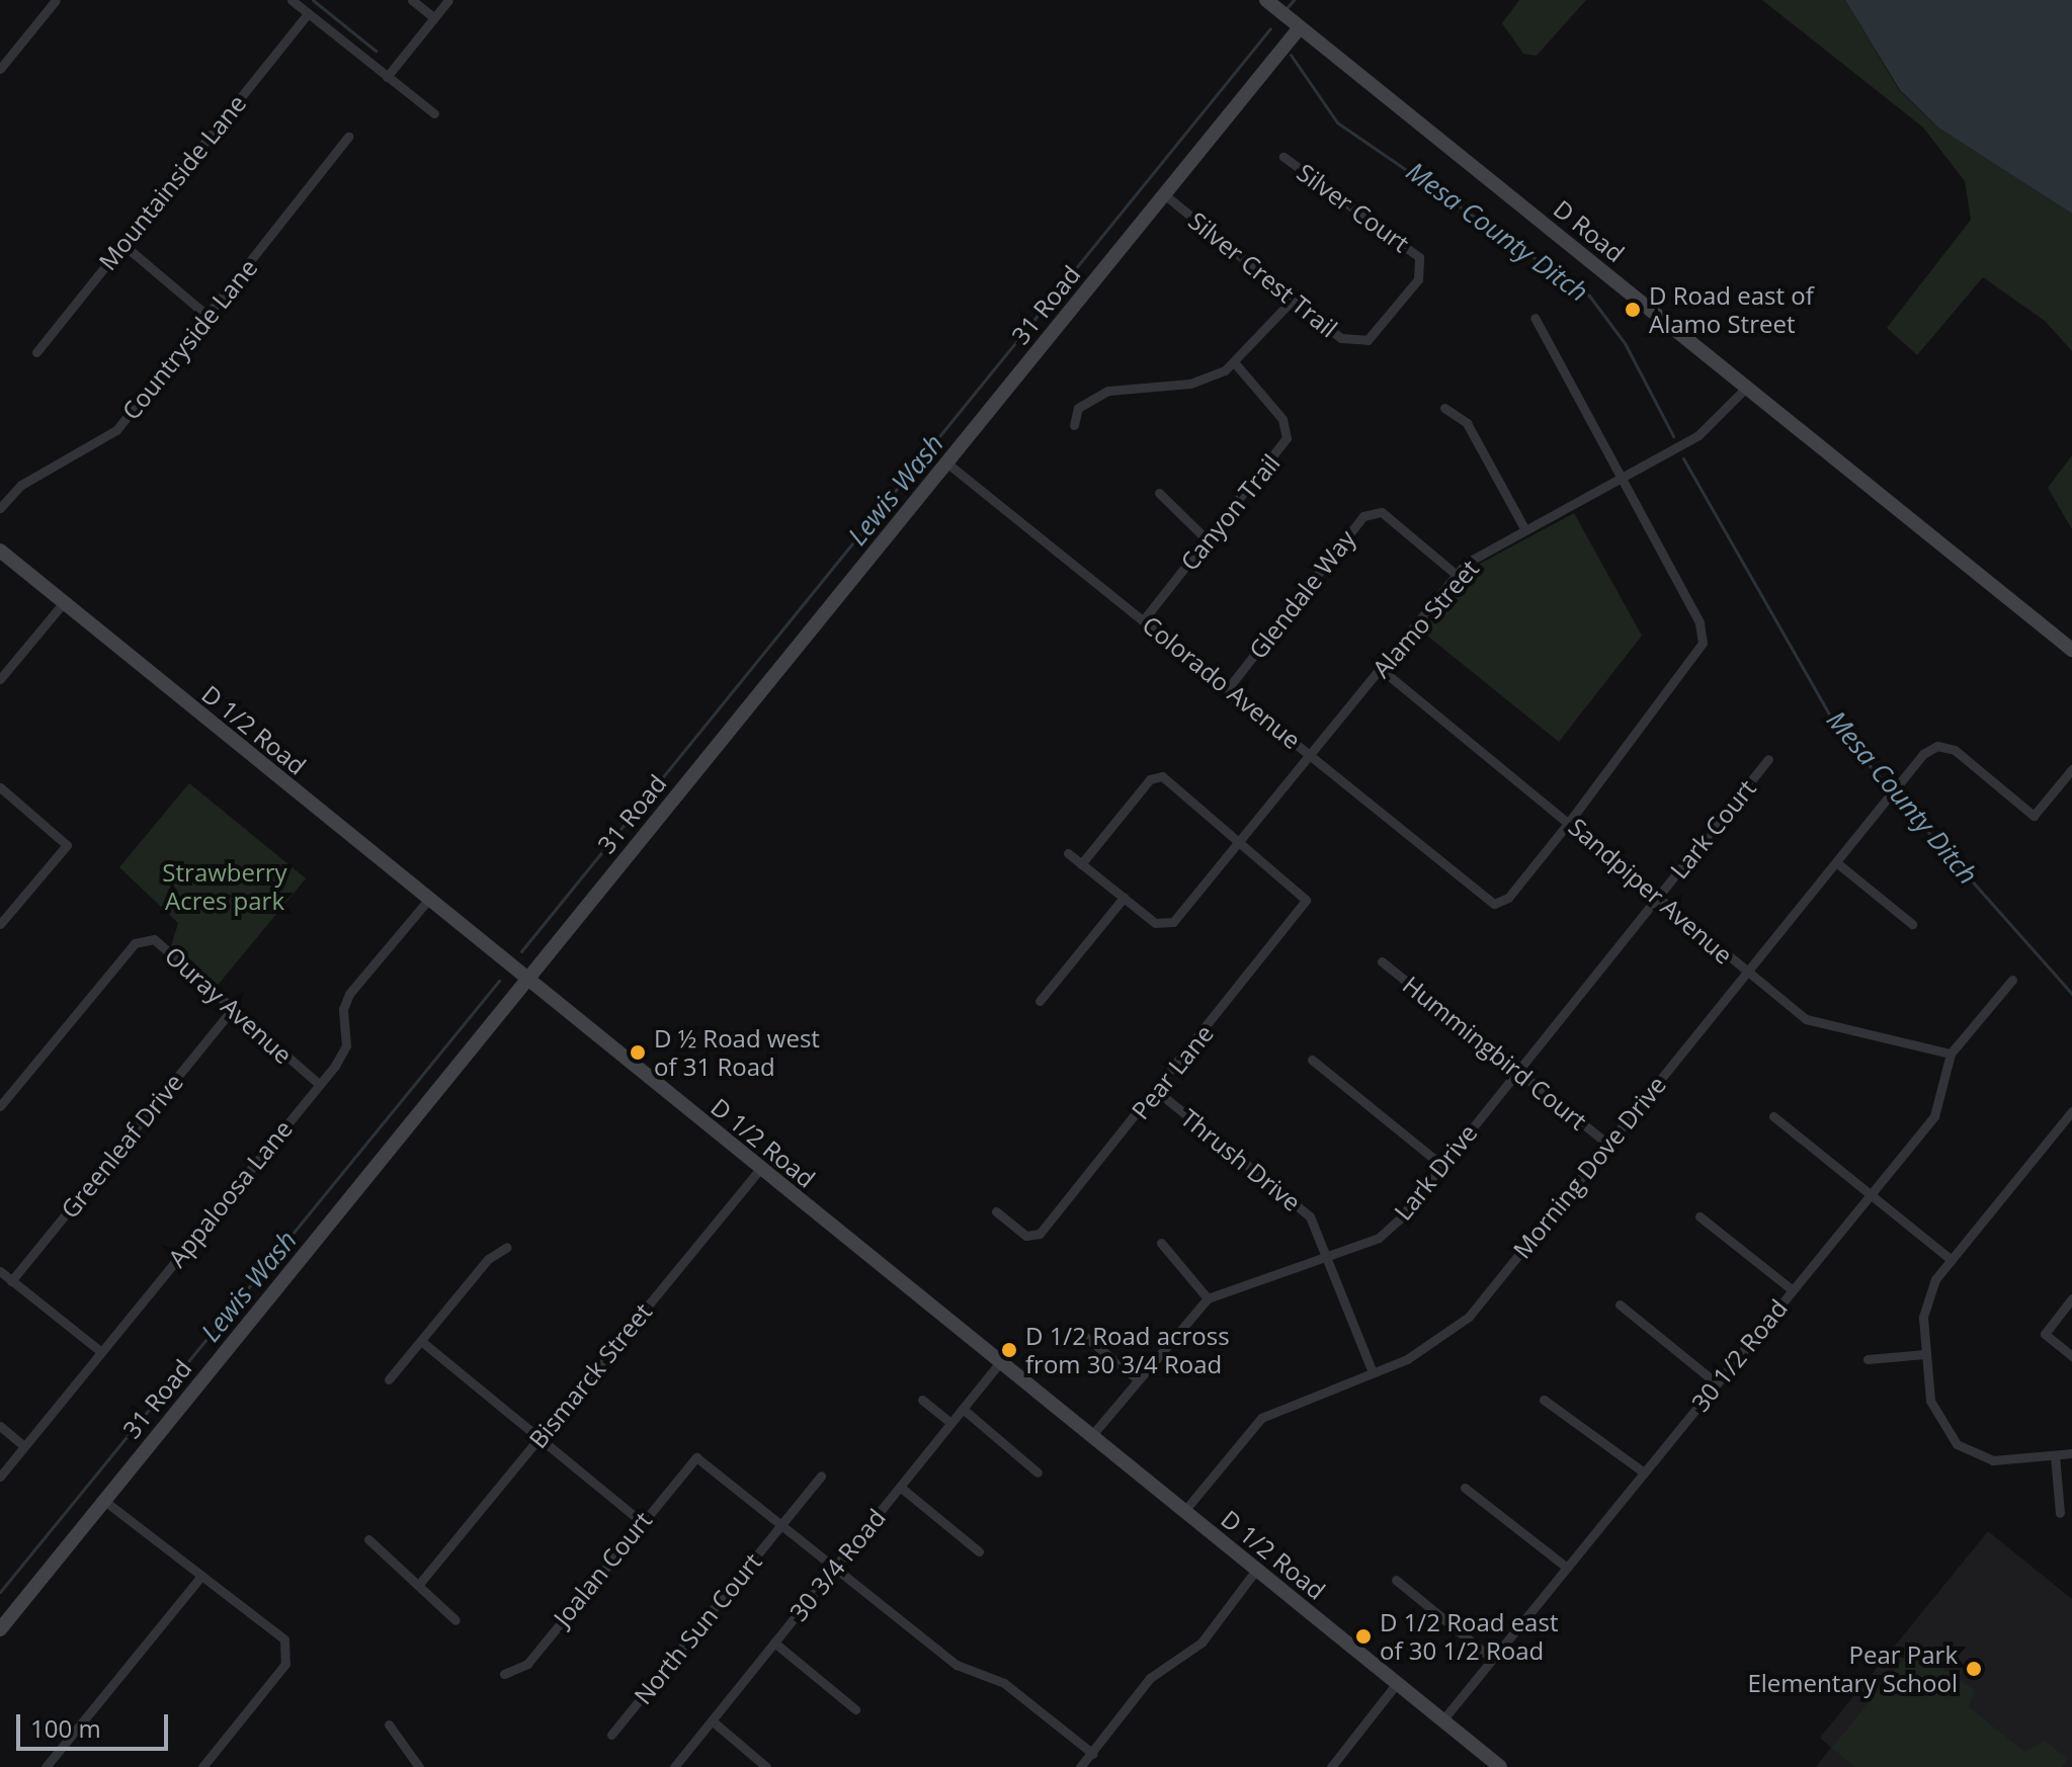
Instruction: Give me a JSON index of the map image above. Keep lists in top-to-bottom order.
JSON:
{
  "streets": {
    "street": [
      "Mountainside Lane",
      "Silver Court",
      "D Road",
      "Silver Crest Trail",
      "31 Road",
      "Countryside Lane",
      "Canyon Trail",
      "Glendale Way",
      "Alamo Street",
      "Colorado Avenue",
      "D 1/2 Road",
      "Lark Court",
      "Sandpiper Avenue",
      "Ouray Avenue",
      "Hummingbird Court",
      "Pear Lane",
      "Greenleaf Drive",
      "Thrush Drive",
      "Morning Dove Drive",
      "Lark Drive",
      "Appaloosa Lane",
      "30 1/2 Road",
      "Bismarck Street",
      "30 3/4 Road",
      "Joalan Court",
      "North Sun Court"
    ]
  },
  "crossings": [
    ["Silver Court", "Silver Crest Trail"],
    ["D Road", "31 Road"],
    ["D Road", "Alamo Street"],
    ["Silver Crest Trail", "31 Road"],
    ["31 Road", "Colorado Avenue"],
    ["31 Road", "D 1/2 Road"],
    ["Canyon Trail", "Colorado Avenue"],
    ["Glendale Way", "Alamo Street"],
    ["Glendale Way", "Colorado Avenue"],
    ["Alamo Street", "Colorado Avenue"],
    ["Alamo Street", "Sandpiper Avenue"],
    ["Alamo Street", "Pear Lane"],
    ["Colorado Avenue", "Sandpiper Avenue"],
    ["D 1/2 Road", "Morning Dove Drive"],
    ["D 1/2 Road", "Lark Drive"],
    ["D 1/2 Road", "Appaloosa Lane"],
    ["D 1/2 Road", "30 1/2 Road"],
    ["D 1/2 Road", "Bismarck Street"],
    ["D 1/2 Road", "30 3/4 Road"],
    ["Lark Court", "Sandpiper Avenue"],
    ["Lark Court", "Lark Drive"],
    ["Sandpiper Avenue", "Morning Dove Drive"],
    ["Sandpiper Avenue", "Lark Drive"],
    ["Sandpiper Avenue", "30 1/2 Road"],
    ["Ouray Avenue", "Greenleaf Drive"],
    ["Ouray Avenue", "Appaloosa Lane"],
    ["Hummingbird Court", "Morning Dove Drive"],
    ["Hummingbird Court", "Lark Drive"],
    ["Pear Lane", "Thrush Drive"],
    ["Thrush Drive", "Morning Dove Drive"],
    ["Thrush Drive", "Lark Drive"],
    ["Joalan Court", "North Sun Court"]
  ],
  "water": ["Mesa County Ditch", "Lewis Wash"],
  "parks": ["Strawberry Acres park"],
  "places": [
    "D Road east of Alamo Street",
    "D ½ Road west of 31 Road",
    "D 1/2 Road across from 30 3/4 Road",
    "D 1/2 Road east of 30 1/2 Road",
    "Pear Park Elementary School"
  ],
  "scale_bar": "100 m"
}
